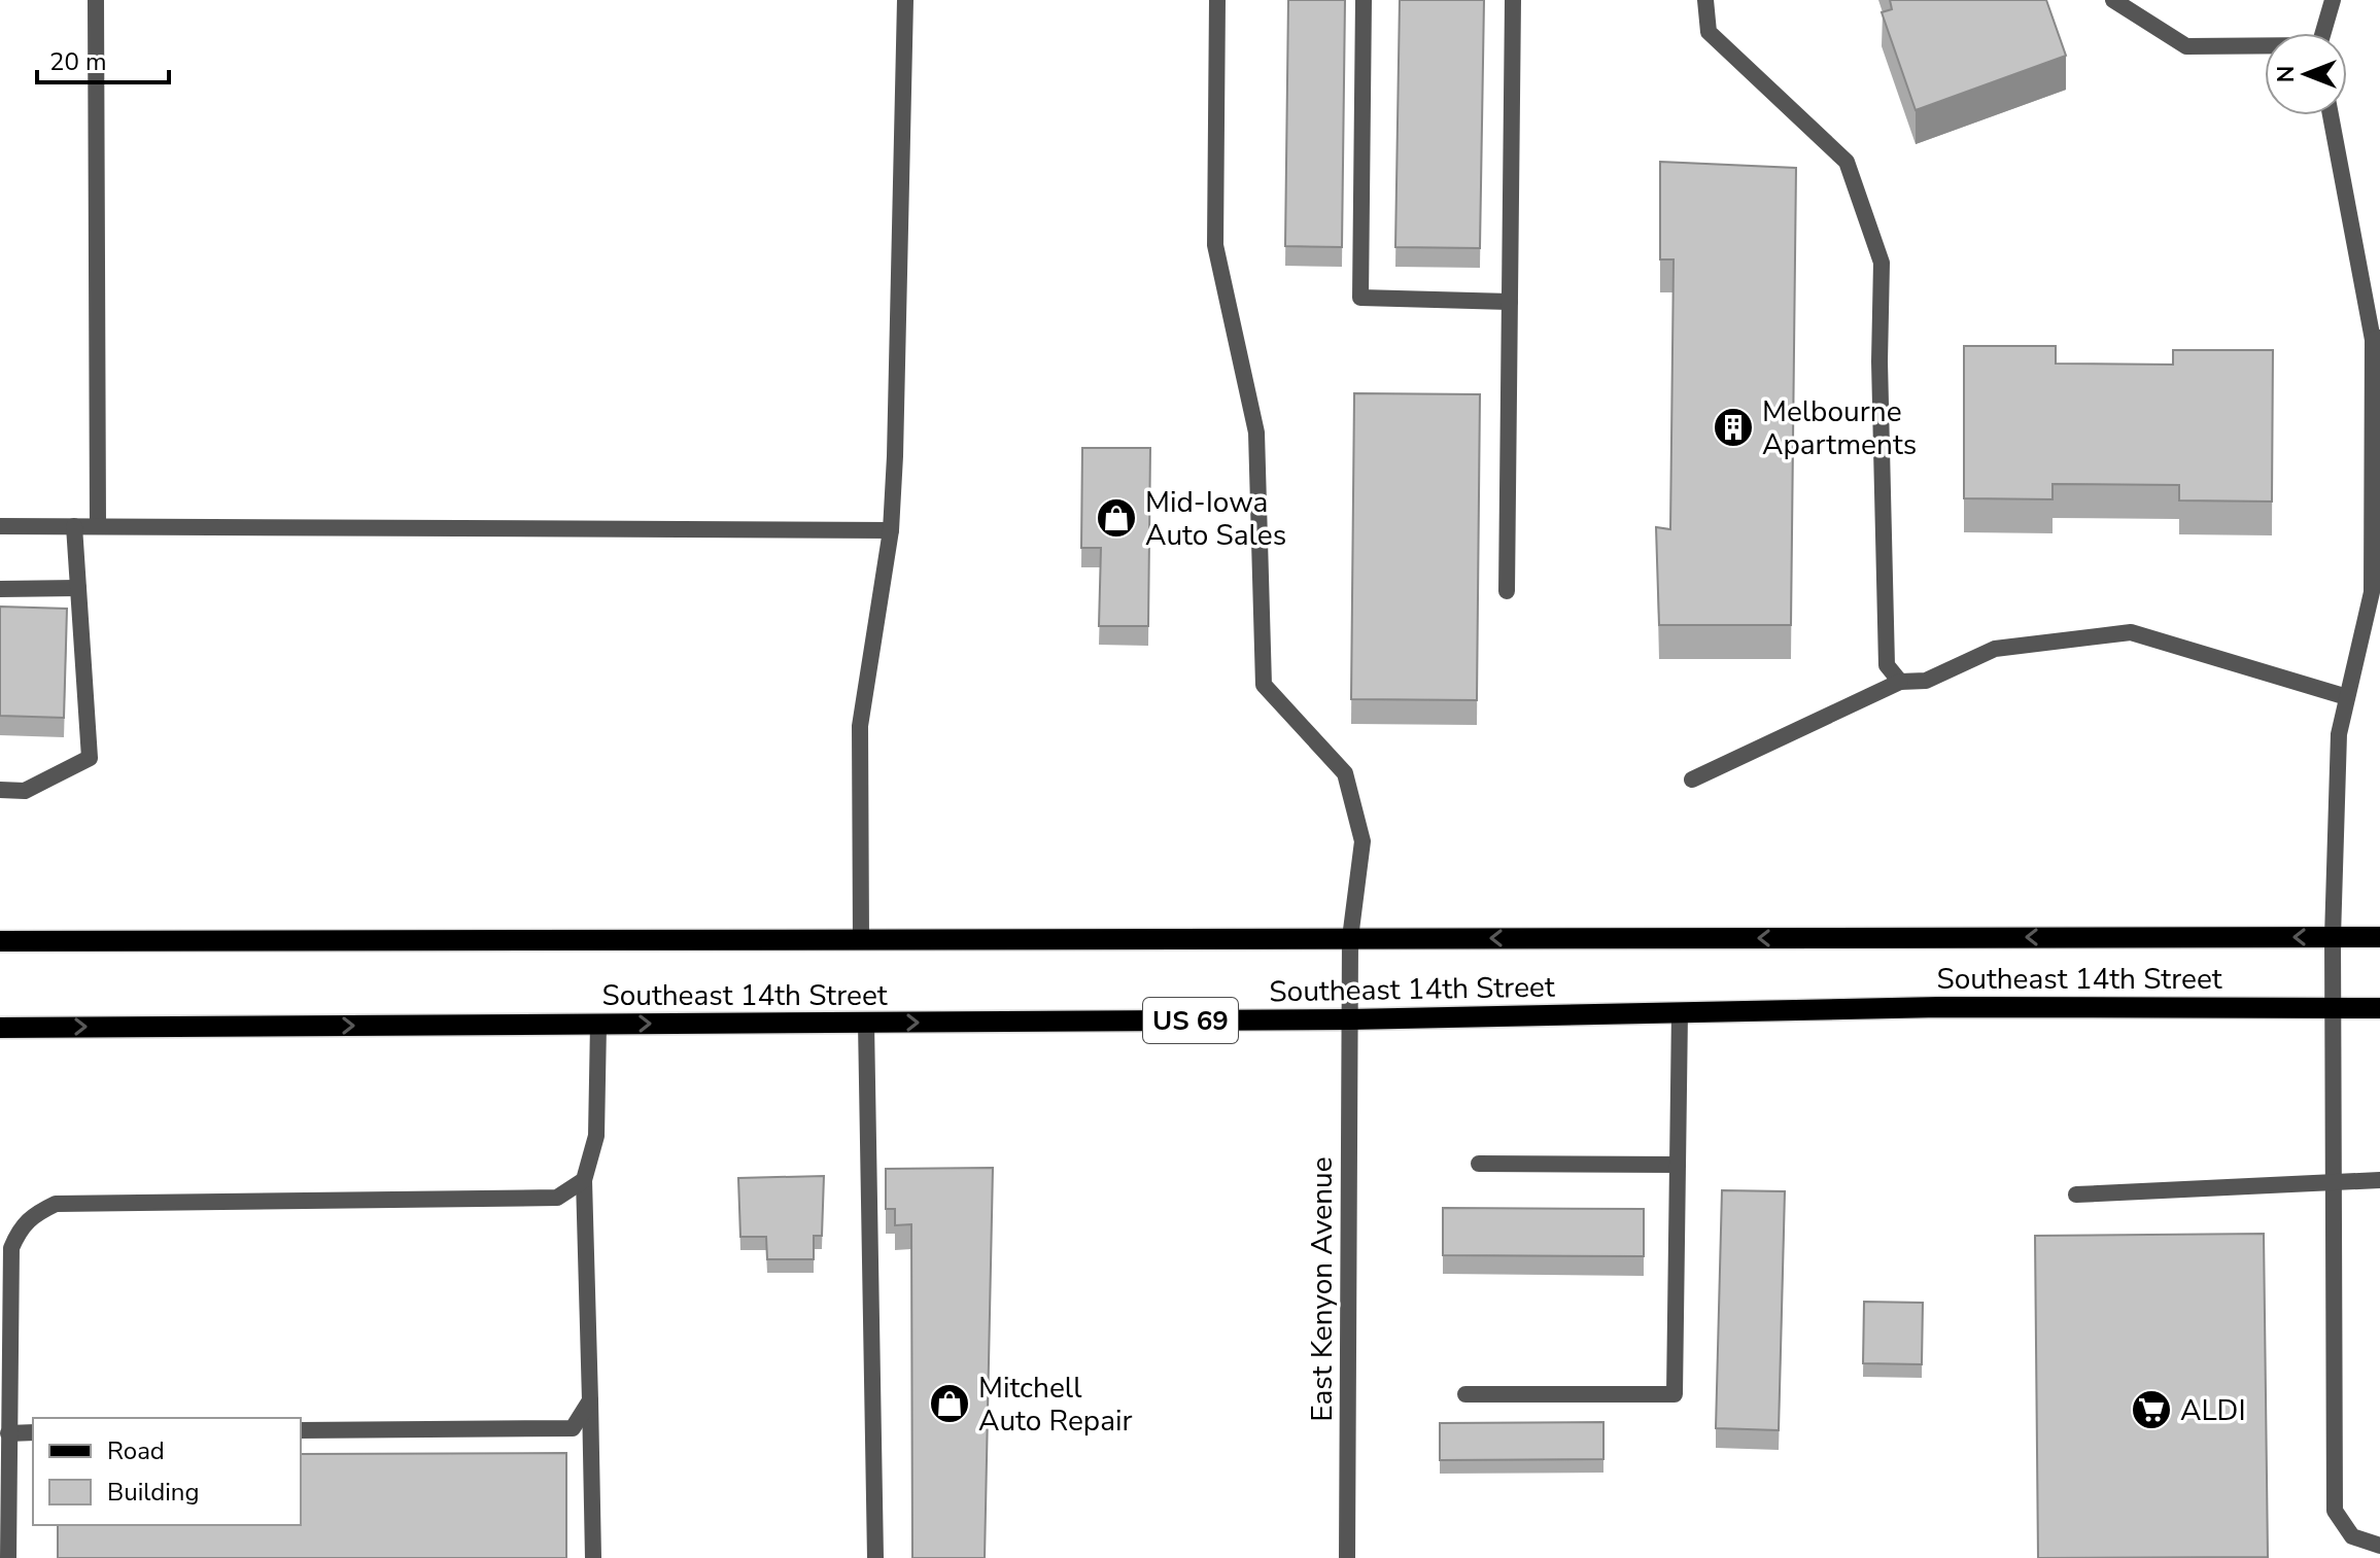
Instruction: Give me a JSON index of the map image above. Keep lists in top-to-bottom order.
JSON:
{
  "streets": {
    "main road": ["Southeast 14th Street", "US 69"],
    "street": ["East Kenyon Avenue"]
  },
  "crossings": [
    ["Southeast 14th Street", "East Kenyon Avenue"]
  ],
  "places": {
    "building": ["Melbourne Apartments"],
    "shop": ["Mid-Iowa Auto Sales", "Mitchell Auto Repair"],
    "supermarket": ["ALDI"]
  },
  "legend": ["Road", "Building"],
  "scale_bar": "20 m",
  "north": "left"
}
